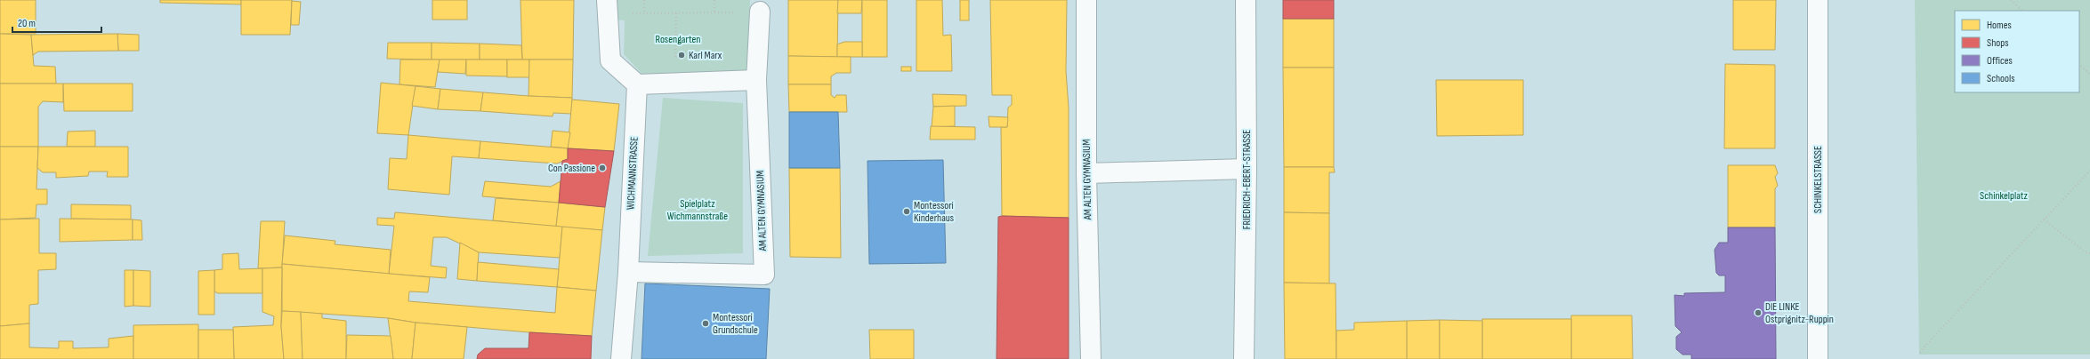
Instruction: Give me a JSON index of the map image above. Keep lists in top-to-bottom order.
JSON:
{
  "streets": {
    "street": [
      "WICHMANNSTRASSE",
      "AM ALTEN GYMNASIUM",
      "FRIEDRICH-EBERT-STRASSE",
      "SCHINKELSTRASSE"
    ]
  },
  "crossings": [
    ["WICHMANNSTRASSE", "AM ALTEN GYMNASIUM"]
  ],
  "parks": ["Rosengarten", "Schinkelplatz", "Spielplatz Wichmannstraße"],
  "places": [
    "Karl Marx",
    "Con Passione",
    "Montessori Kinderhaus",
    "DIE LINKE Ostprignitz-Ruppin",
    "Montessori Grundschule"
  ],
  "legend": [
    "Homes",
    "Shops",
    "Offices",
    "Schools"
  ],
  "scale_bar": "20 m"
}
